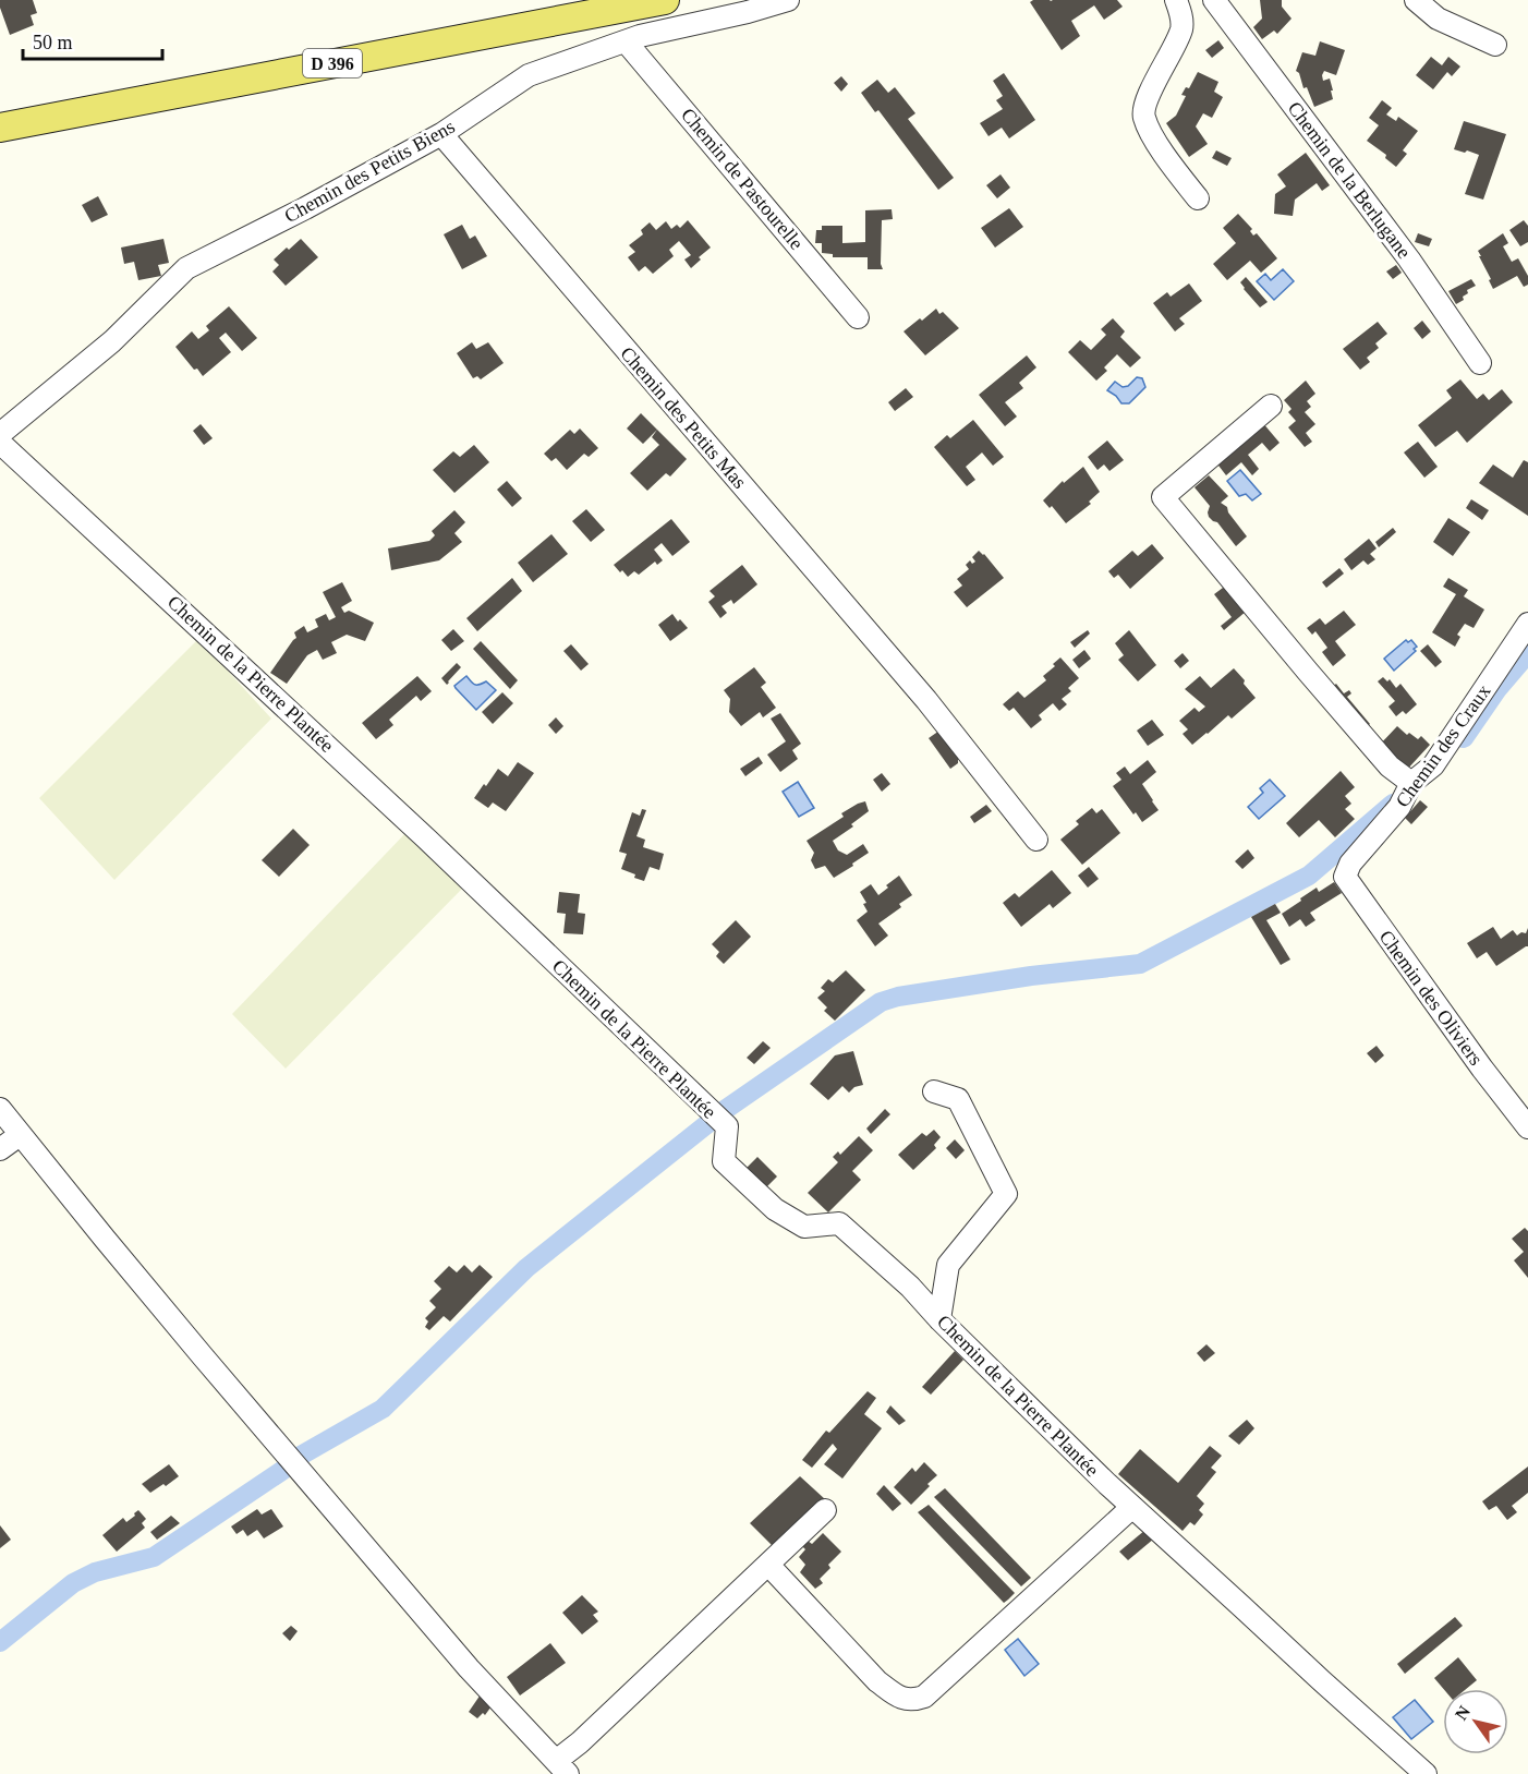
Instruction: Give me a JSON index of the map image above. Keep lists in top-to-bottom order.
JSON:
{
  "streets": {
    "main road": ["D 396"],
    "street": [
      "Chemin des Petits Biens",
      "Chemin de Pastourelle",
      "Chemin de la Berlugane",
      "Chemin des Petits Mas",
      "Chemin de la Pierre Plantée",
      "Chemin des Craux",
      "Chemin des Oliviers"
    ]
  },
  "crossings": [
    ["Chemin des Petits Biens", "Chemin de Pastourelle"],
    ["Chemin des Petits Biens", "Chemin des Petits Mas"],
    ["Chemin des Craux", "Chemin des Oliviers"]
  ],
  "scale_bar": "50 m",
  "north": "top left"
}
